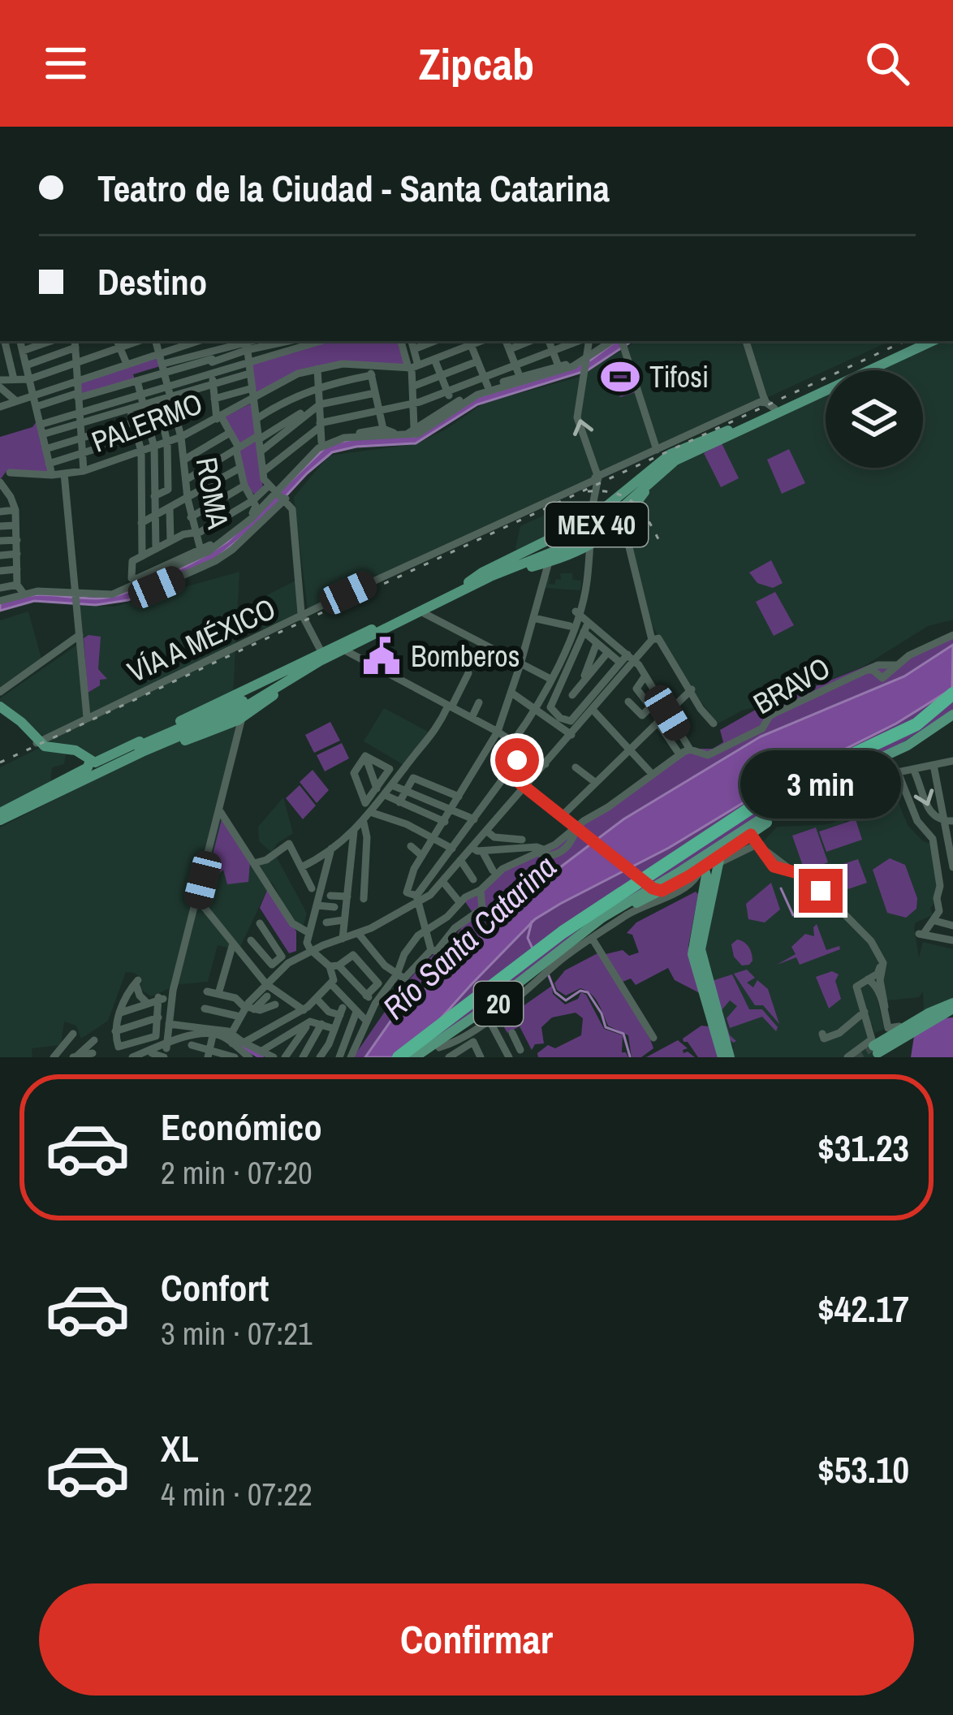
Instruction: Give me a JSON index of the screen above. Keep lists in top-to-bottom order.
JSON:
{
  "streets": {
    "main road": ["MEX 40", "20"],
    "street": [
      "PALERMO",
      "ROMA",
      "VÍA A MÉXICO",
      "BRAVO"
    ]
  },
  "crossings": [
    ["PALERMO", "ROMA"],
    ["MEX 40", "VÍA A MÉXICO"]
  ],
  "water": ["Río Santa Catarina"],
  "places": {
    "sports": ["Tifosi"],
    "public building": ["Bomberos"]
  },
  "page": {
    "header": "Zipcab",
    "banner": ["Teatro de la Ciudad - Santa Catarina", "Destino"],
    "bubble": "3 min",
    "list": [
      {
        "name": "Económico",
        "note": "2 min · 07:20",
        "value": "$31.23"
      },
      {
        "name": "Confort",
        "note": "3 min · 07:21",
        "value": "$42.17"
      },
      {
        "name": "XL",
        "note": "4 min · 07:22",
        "value": "$53.10"
      }
    ],
    "buttons": "Confirmar"
  }
}
